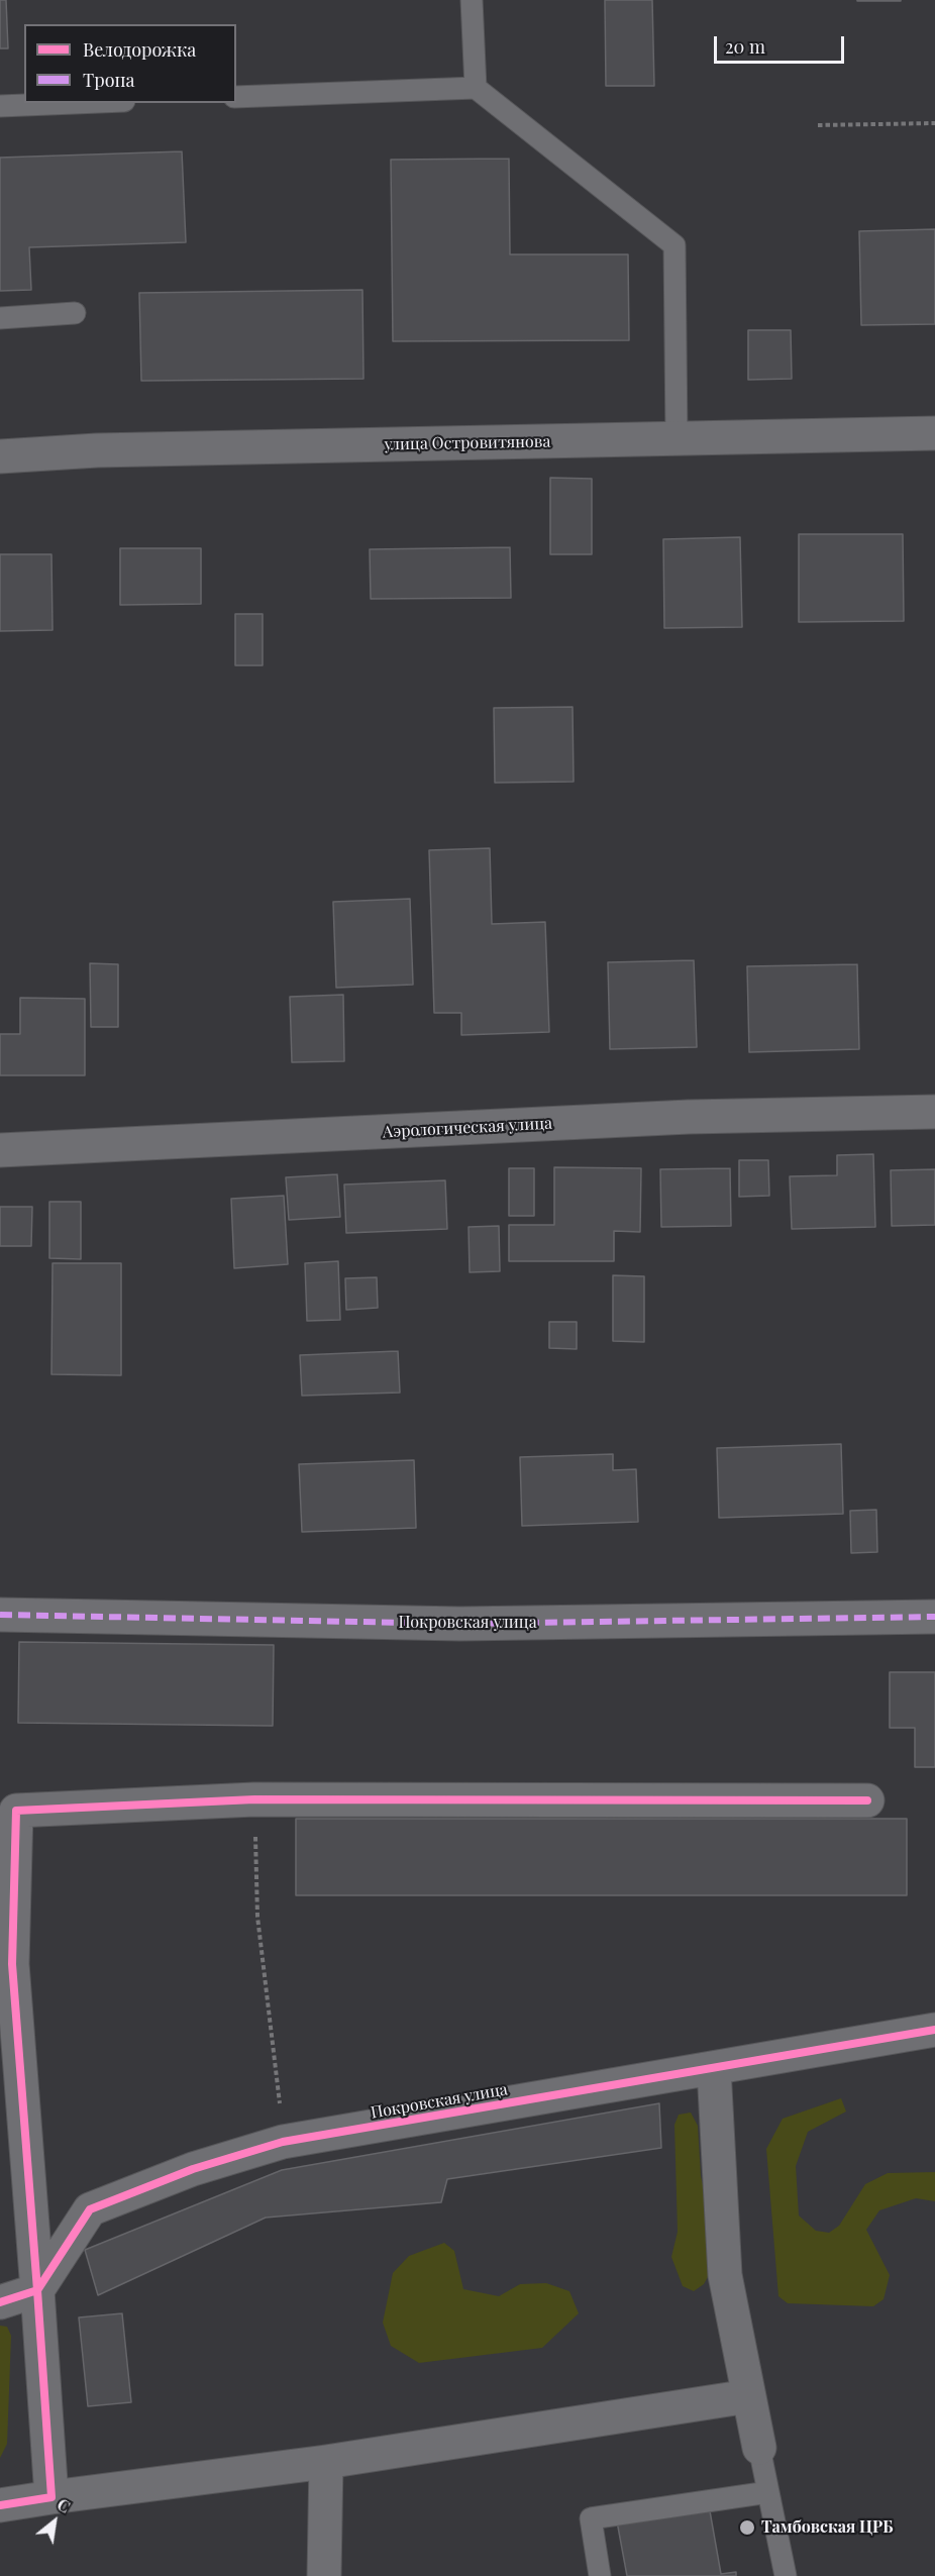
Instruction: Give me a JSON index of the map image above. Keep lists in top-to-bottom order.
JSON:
{
  "streets": {
    "street": ["улица Островитянова", "Аэрологическая улица", "Покровская улица"]
  },
  "places": ["Тамбовская ЦРБ"],
  "legend": ["Велодорожка", "Тропа"],
  "scale_bar": "20 m",
  "north": "top right"
}
